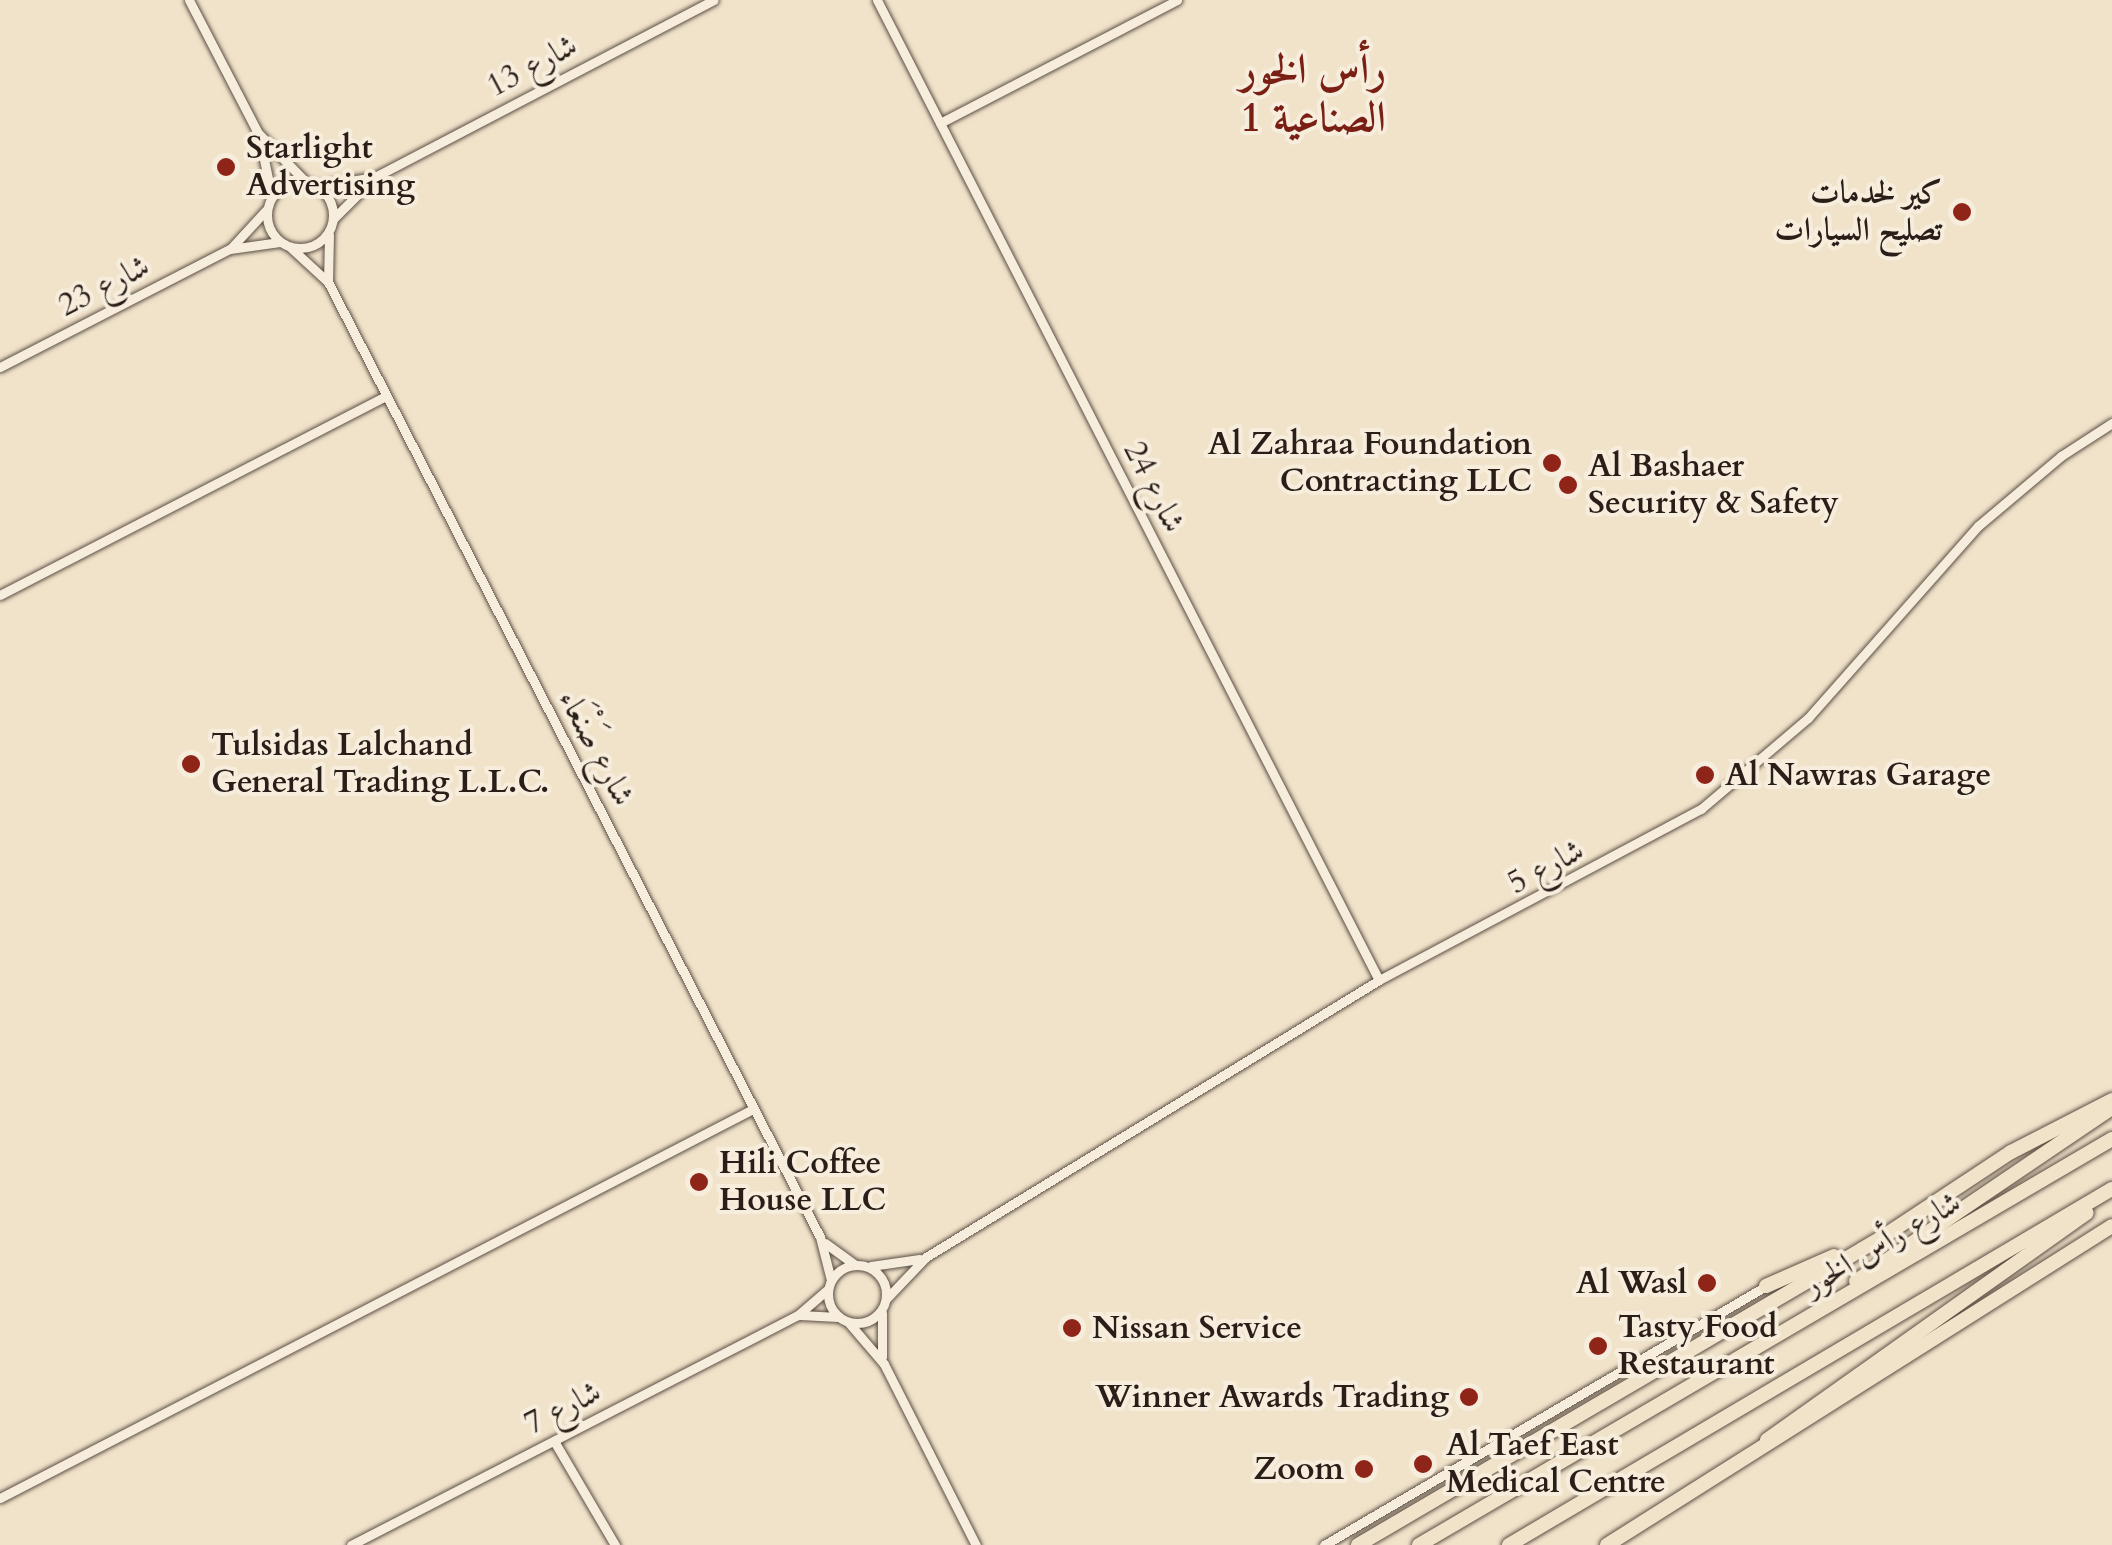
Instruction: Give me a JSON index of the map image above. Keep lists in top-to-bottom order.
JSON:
{
  "streets": {
    "highway": ["شارع رأس الخور"],
    "street": [
      "شارع 13",
      "شارع 23",
      "شارع 24",
      "شارع صَنْعَاء",
      "شارع 5",
      "شارع 7"
    ]
  },
  "crossings": [
    ["شارع 13", "شارع 23"],
    ["شارع 13", "شارع صَنْعَاء"],
    ["شارع 23", "شارع صَنْعَاء"],
    ["شارع 24", "شارع 5"],
    ["شارع صَنْعَاء", "شارع 5"],
    ["شارع صَنْعَاء", "شارع 7"],
    ["شارع 5", "شارع 7"]
  ],
  "districts": ["رأس الخور الصناعية 1"],
  "places": [
    "Starlight Advertising",
    "كير لخدمات تصليح السيارات",
    "Al Zahraa Foundation Contracting LLC",
    "Al Bashaer Security & Safety",
    "Tulsidas Lalchand General Trading L.L.C.",
    "Al Nawras Garage",
    "Hili Coffee House LLC",
    "Al Wasl",
    "Nissan Service",
    "Tasty Food Restaurant",
    "Winner Awards Trading",
    "Al Taef East Medical Centre",
    "Zoom"
  ]
}
